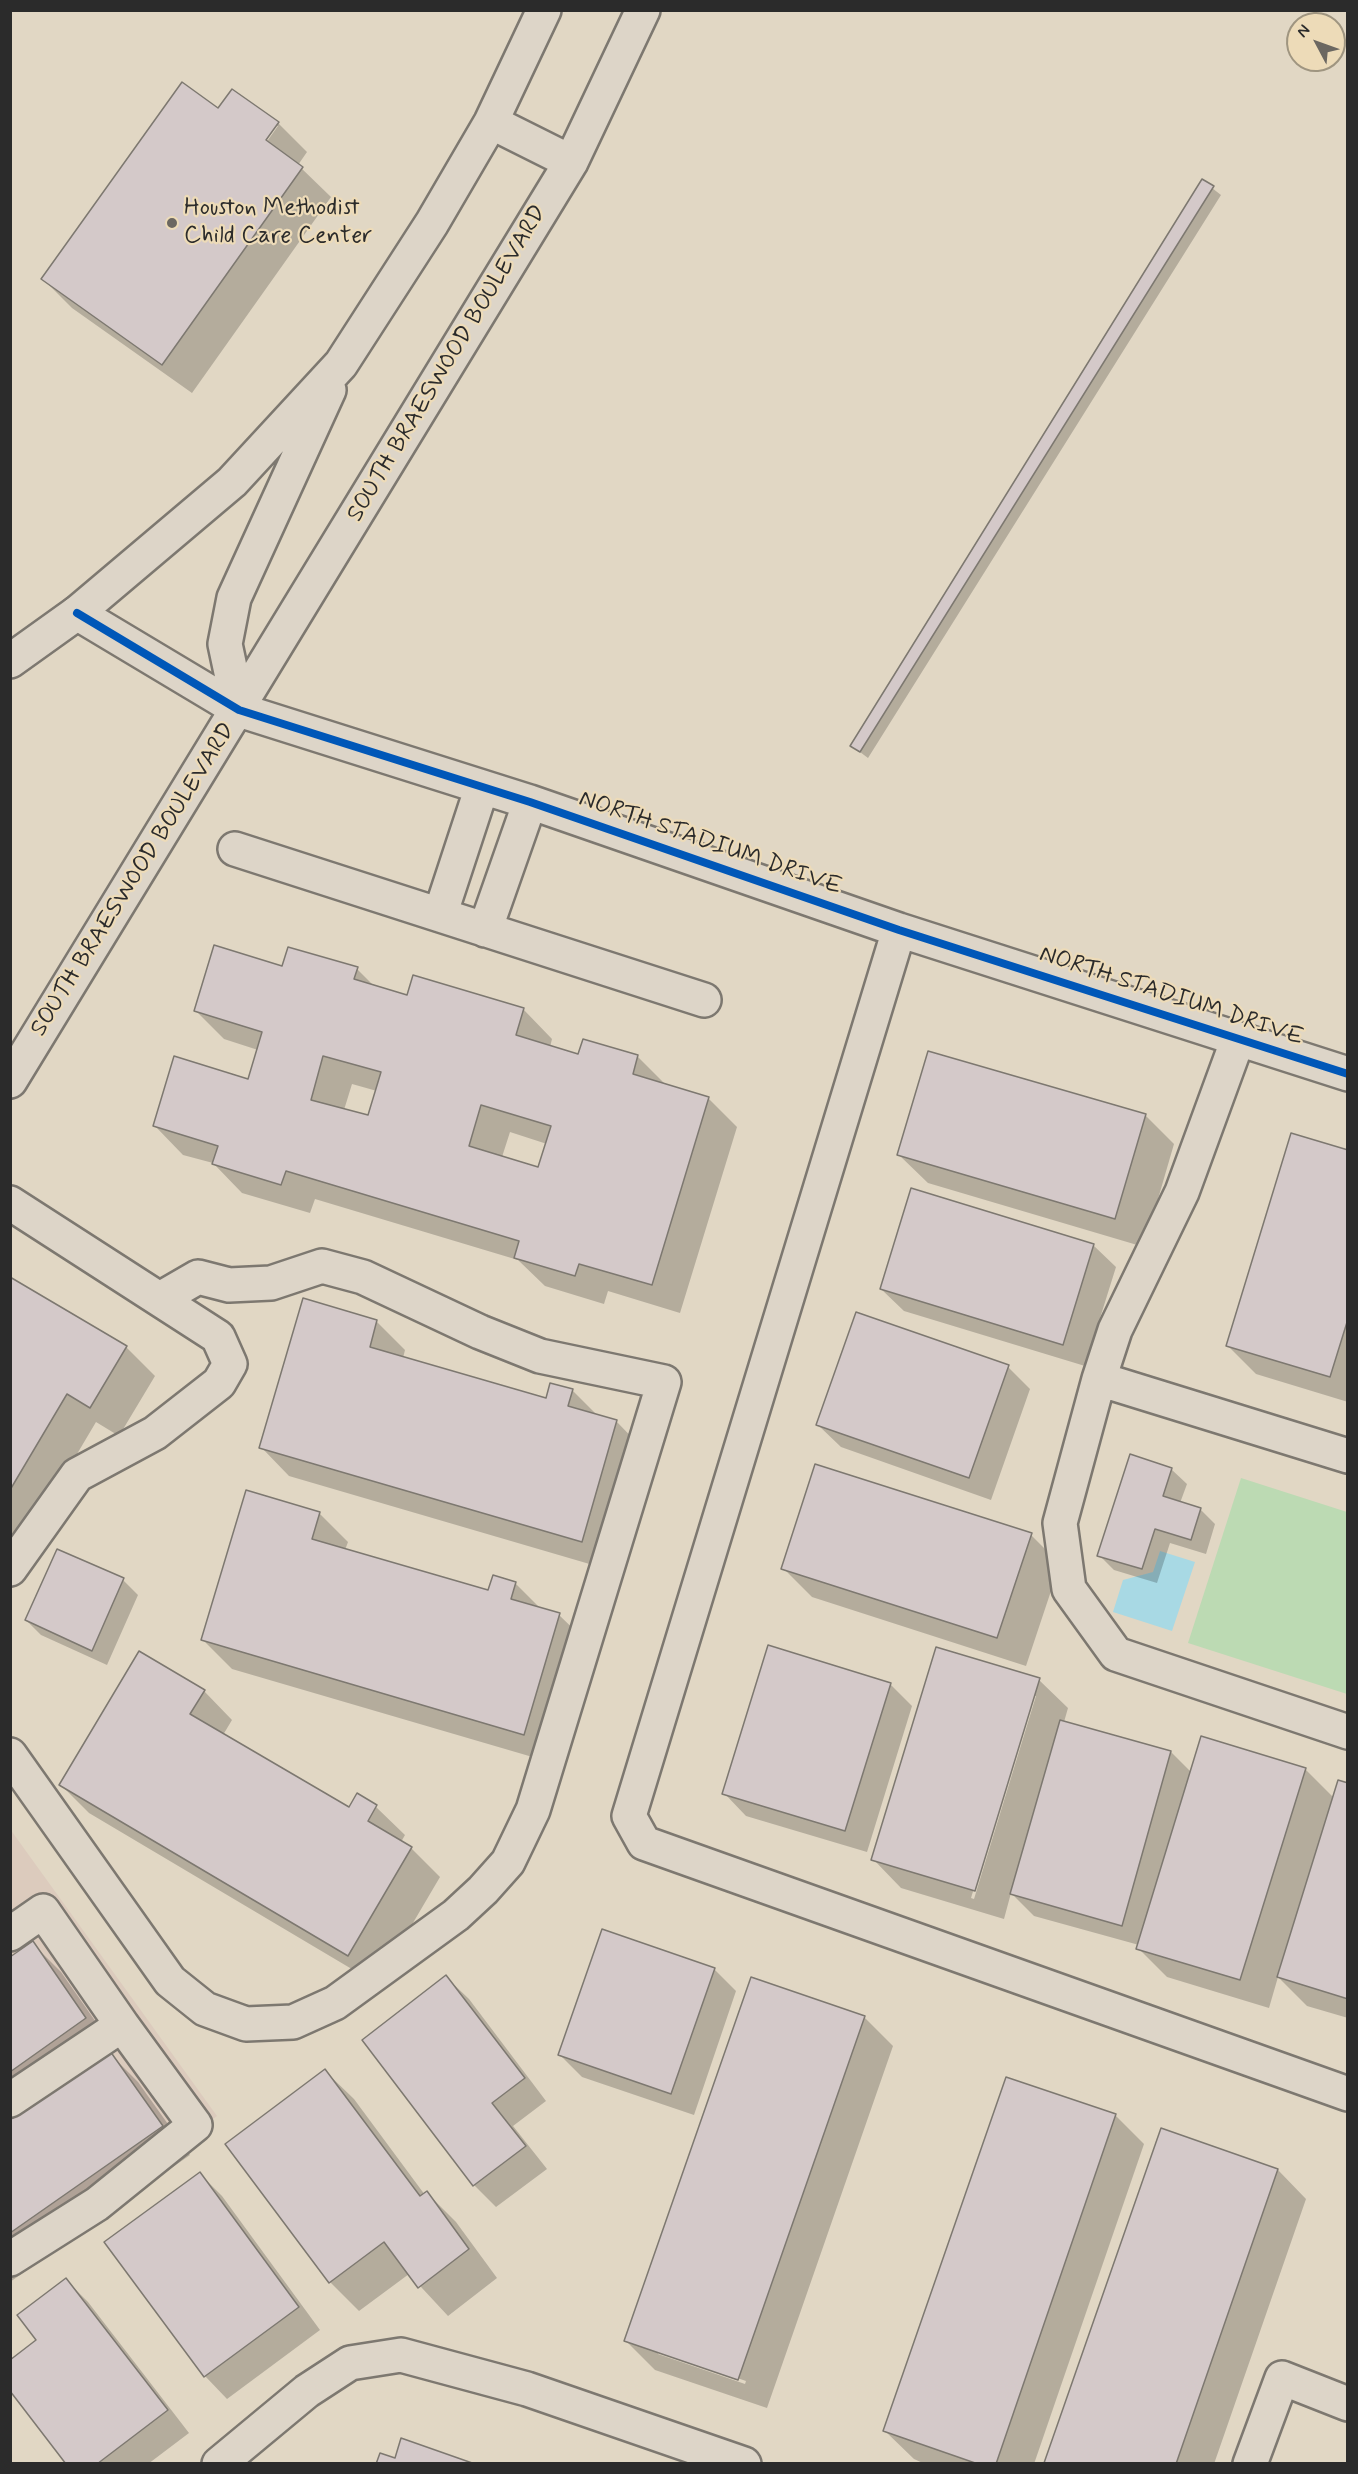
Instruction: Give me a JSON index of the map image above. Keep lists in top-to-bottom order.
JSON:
{
  "streets": {
    "main road": ["SOUTH BRAESWOOD BOULEVARD", "NORTH STADIUM DRIVE"]
  },
  "crossings": [
    ["SOUTH BRAESWOOD BOULEVARD", "NORTH STADIUM DRIVE"]
  ],
  "places": ["Houston Methodist Child Care Center"],
  "north": "top left"
}
